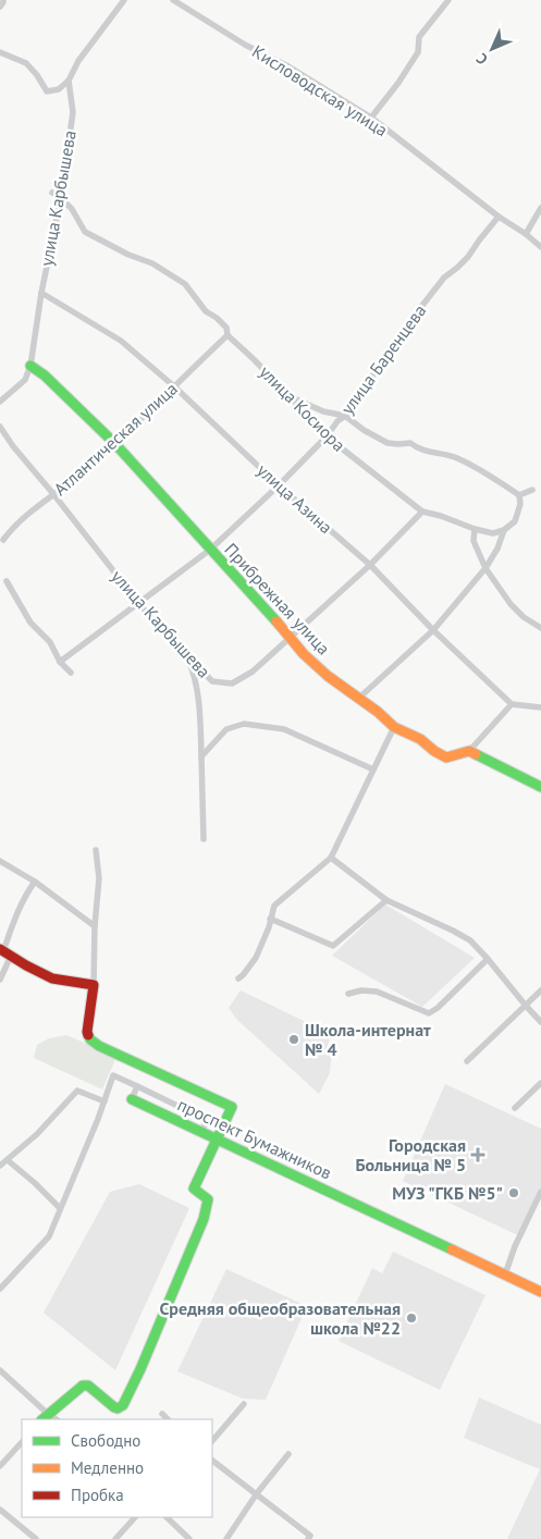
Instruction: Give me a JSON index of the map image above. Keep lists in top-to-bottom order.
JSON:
{
  "streets": {
    "street": [
      "Кисловодская улица",
      "улица Карбышева",
      "улица Баренцева",
      "улица Косиора",
      "Атлантическая улица",
      "улица Азина",
      "Прибрежная улица",
      "проспект Бумажников"
    ]
  },
  "crossings": [
    ["Кисловодская улица", "улица Баренцева"],
    ["улица Карбышева", "улица Баренцева"],
    ["улица Карбышева", "улица Косиора"],
    ["улица Карбышева", "Атлантическая улица"],
    ["улица Карбышева", "улица Азина"],
    ["улица Карбышева", "Прибрежная улица"],
    ["улица Баренцева", "улица Косиора"],
    ["улица Баренцева", "улица Азина"],
    ["улица Баренцева", "Прибрежная улица"],
    ["улица Косиора", "Атлантическая улица"],
    ["Атлантическая улица", "улица Азина"],
    ["Атлантическая улица", "Прибрежная улица"]
  ],
  "places": {
    "other": ["Школа-интернат № 4", "МУЗ \"ГКБ №5\"", "Средняя общеобразовательная школа №22"],
    "health": ["Городская Больница № 5"]
  },
  "legend": ["Свободно", "Медленно", "Пробка"],
  "north": "bottom left"
}
